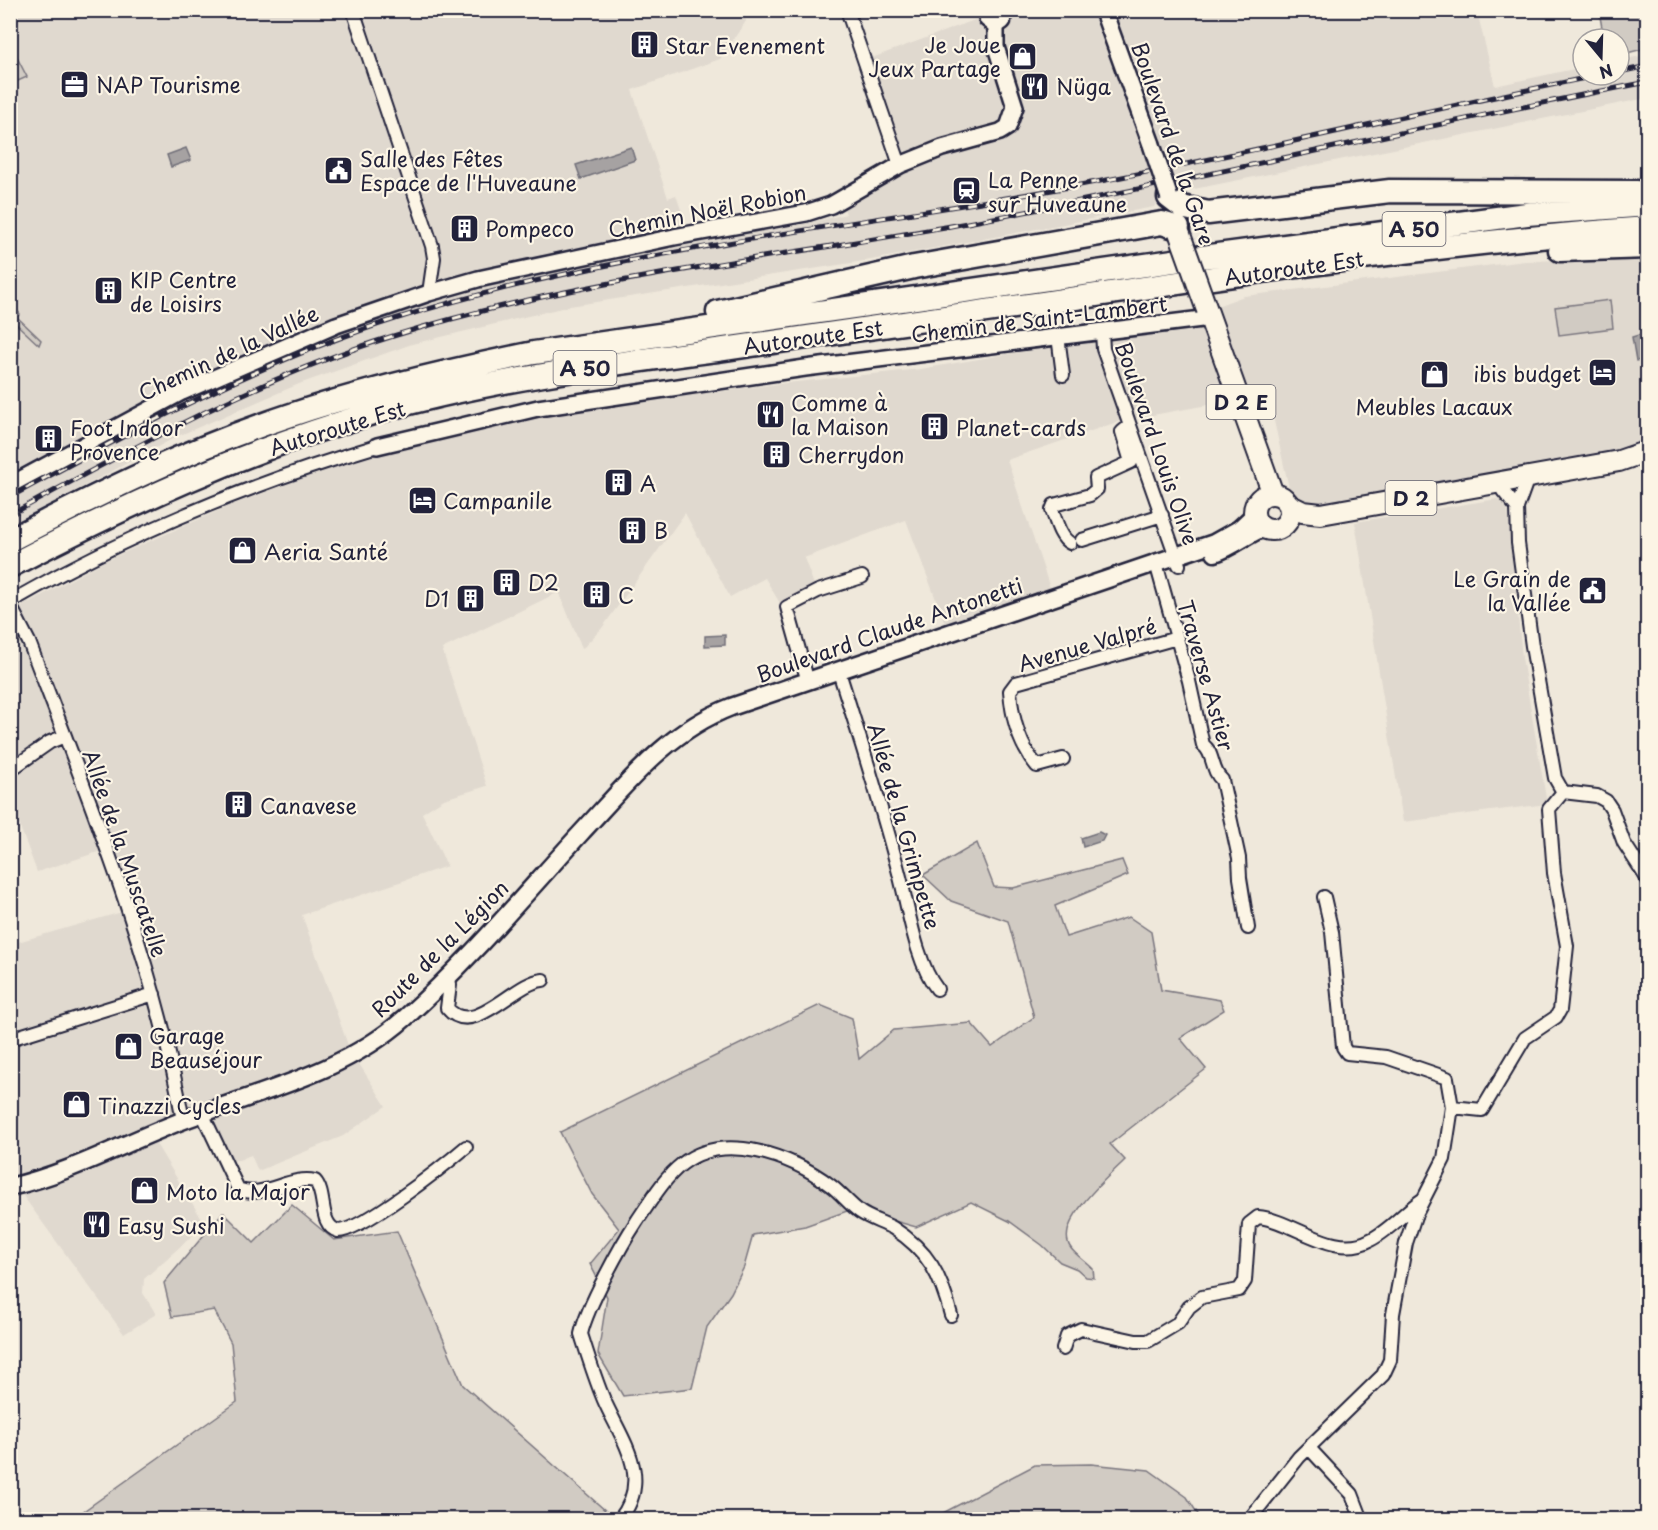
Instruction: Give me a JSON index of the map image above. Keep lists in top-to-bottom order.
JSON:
{
  "streets": {
    "highway": ["A 50", "Autoroute Est"],
    "main road": [
      "Boulevard de la Gare",
      "D 2 E",
      "D 2",
      "Boulevard Claude Antonetti",
      "Route de la Légion"
    ],
    "street": [
      "Chemin Noël Robion",
      "Chemin de Saint-Lambert",
      "Chemin de la Vallée",
      "Boulevard Louis Olive",
      "Avenue Valpré",
      "Traverse Astier",
      "Allée de la Grimpette",
      "Allée de la Muscatelle"
    ]
  },
  "crossings": [
    ["Boulevard de la Gare", "Chemin de Saint-Lambert"],
    ["Boulevard de la Gare", "D 2"],
    ["Chemin Noël Robion", "Chemin de la Vallée"],
    ["Chemin de Saint-Lambert", "Boulevard Louis Olive"],
    ["Boulevard Louis Olive", "Boulevard Claude Antonetti"],
    ["Boulevard Claude Antonetti", "Traverse Astier"],
    ["Boulevard Claude Antonetti", "Allée de la Grimpette"],
    ["Boulevard Claude Antonetti", "Route de la Légion"],
    ["Avenue Valpré", "Traverse Astier"],
    ["Allée de la Muscatelle", "Route de la Légion"]
  ],
  "places": {
    "building": [
      "Star Evenement",
      "Pompeco",
      "KIP Centre de Loisirs",
      "Planet-cards",
      "Foot Indoor Provence",
      "Cherrydon",
      "A",
      "B",
      "D2",
      "C",
      "D1",
      "Canavese"
    ],
    "shop": [
      "Je Joue Jeux Partage",
      "Meubles Lacaux",
      "Aeria Santé",
      "Garage Beauséjour",
      "Tinazzi Cycles",
      "Moto la Major"
    ],
    "office": ["NAP Tourisme"],
    "restaurant": ["Nüga", "Comme à la Maison", "Easy Sushi"],
    "public building": ["Salle des Fêtes Espace de l'Huveaune", "Le Grain de la Vallée"],
    "station": ["La Penne sur Huveaune"],
    "hotel": ["ibis budget", "Campanile"]
  },
  "north": "bottom"
}
